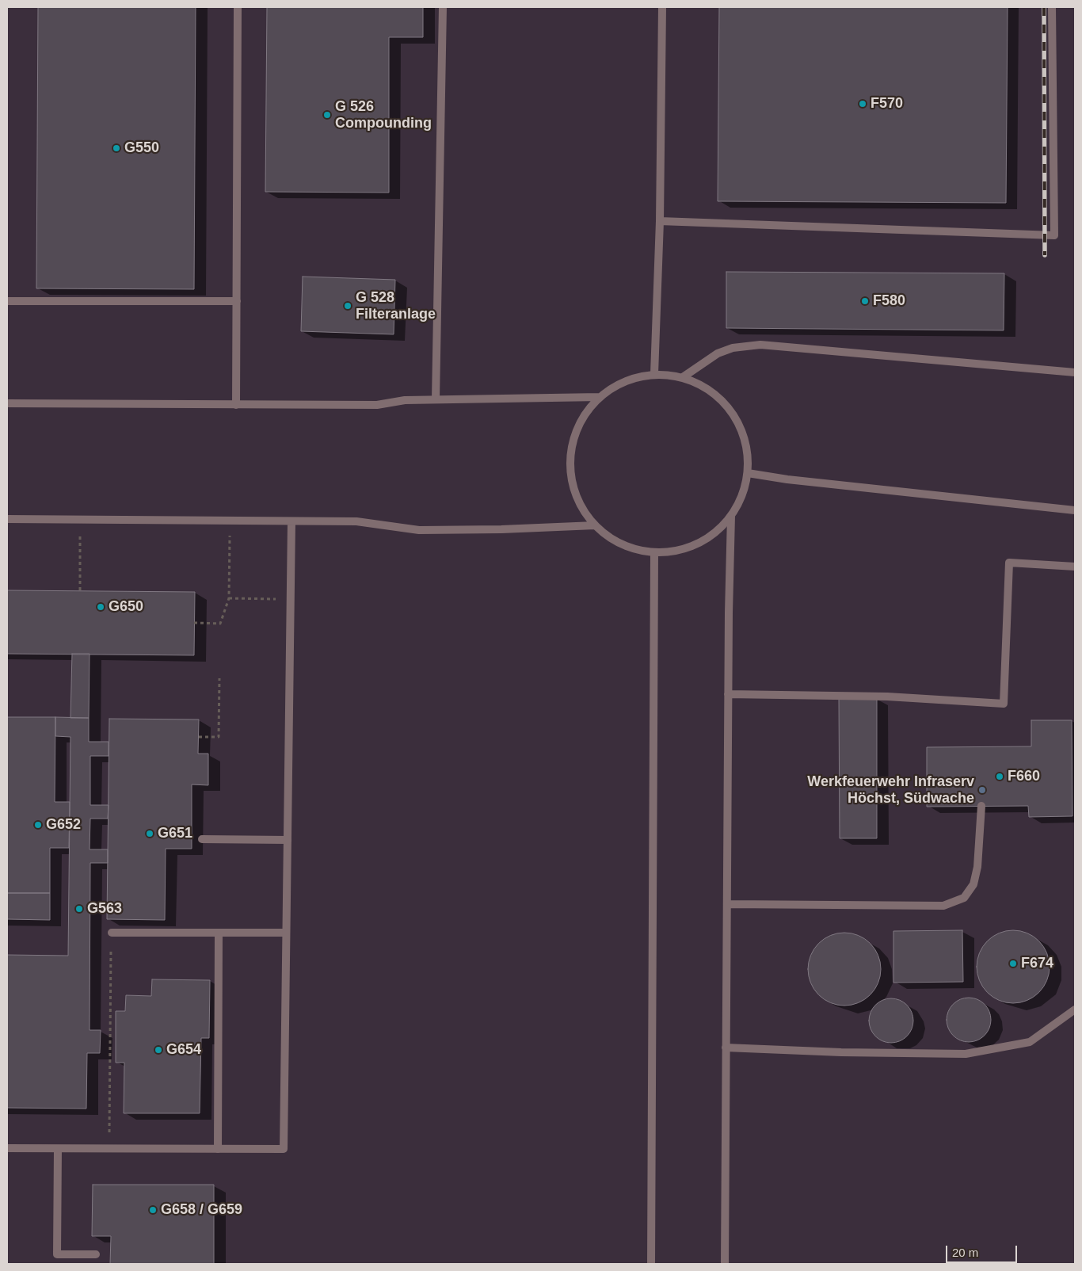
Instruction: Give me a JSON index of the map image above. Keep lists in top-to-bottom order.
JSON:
{
  "places": [
    "F570",
    "G 526 Compounding",
    "G550",
    "F580",
    "G 528 Filteranlage",
    "G650",
    "F660",
    "Werkfeuerwehr Infraserv Höchst, Südwache",
    "G652",
    "G651",
    "G563",
    "F674",
    "G654",
    "G658 / G659"
  ],
  "scale_bar": "20 m"
}
